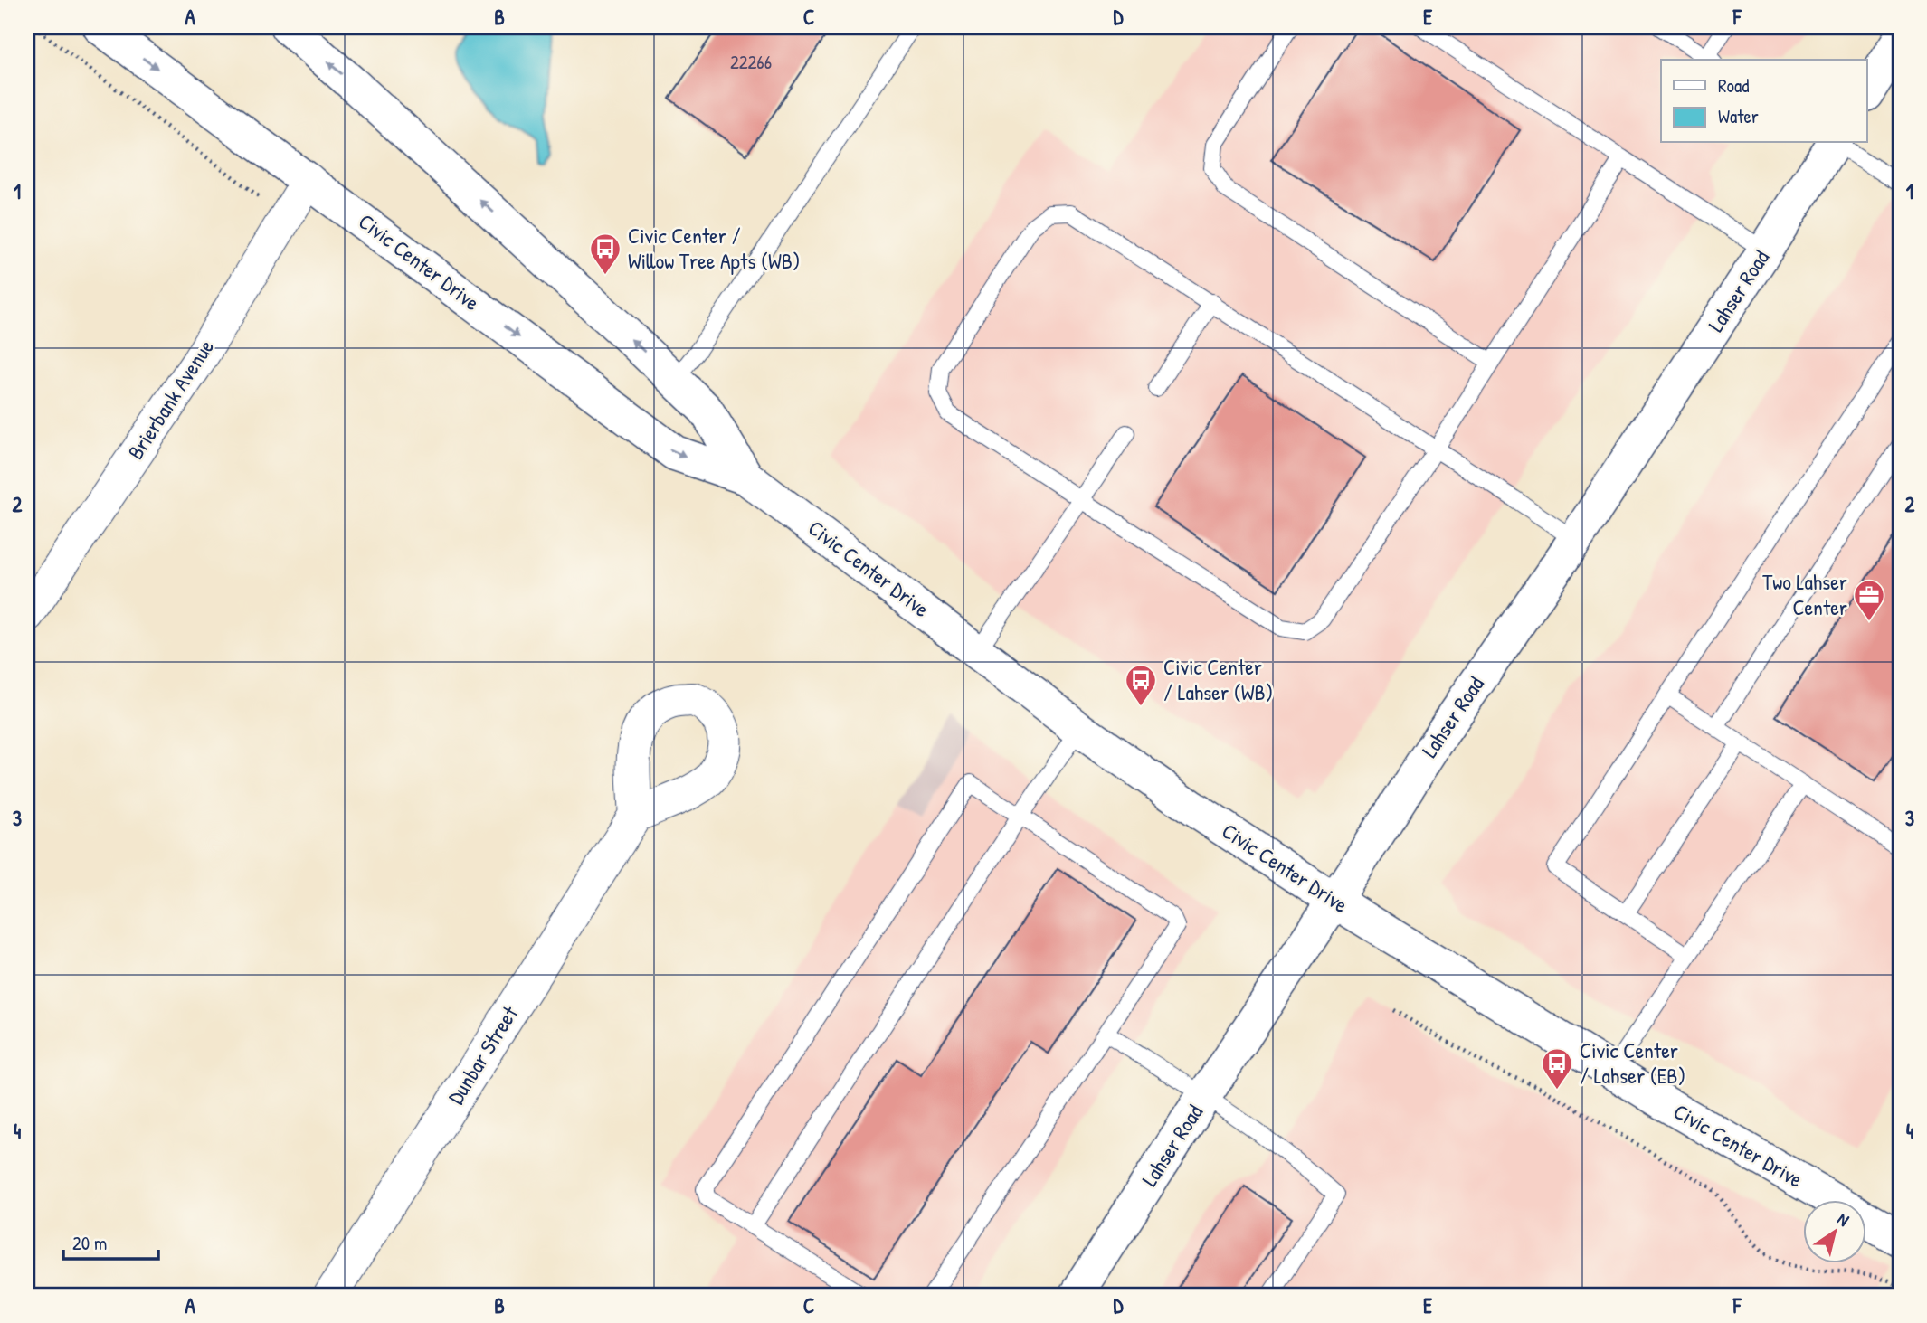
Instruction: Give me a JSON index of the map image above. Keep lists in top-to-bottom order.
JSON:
{
  "streets": {
    "street": [
      "Civic Center Drive",
      "Lahser Road",
      "Brierbank Avenue",
      "Dunbar Street"
    ]
  },
  "crossings": [
    ["Civic Center Drive", "Lahser Road"],
    ["Civic Center Drive", "Brierbank Avenue"]
  ],
  "places": {
    "bus stop": ["Civic Center / Willow Tree Apts (WB)", "Civic Center / Lahser (WB)", "Civic Center / Lahser (EB)"],
    "office": ["Two Lahser Center"]
  },
  "house_numbers": ["22266"],
  "legend": ["Road", "Water"],
  "scale_bar": "20 m",
  "north": "top right",
  "grid": {
    "columns": [
      "A",
      "B",
      "C",
      "D",
      "E",
      "F"
    ],
    "rows": [
      "1",
      "2",
      "3",
      "4"
    ]
  }
}
